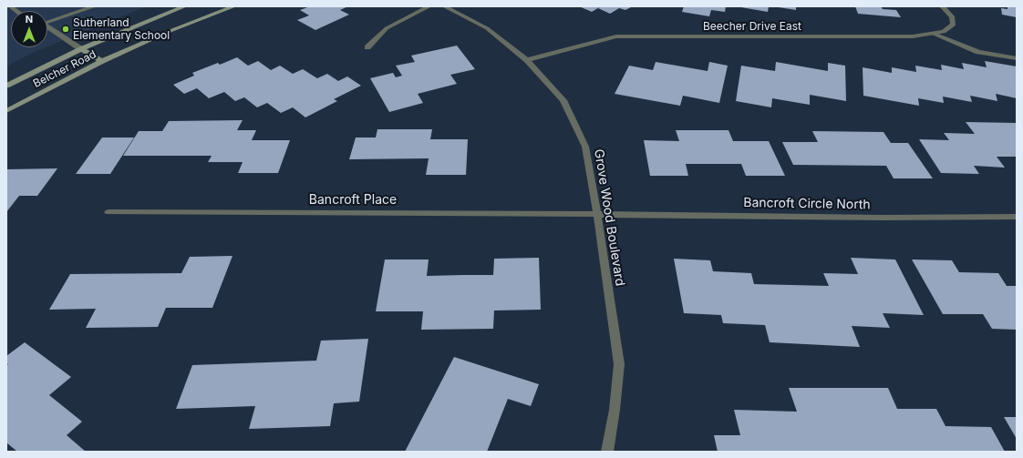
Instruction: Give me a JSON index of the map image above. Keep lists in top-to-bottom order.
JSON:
{
  "streets": {
    "main road": ["Belcher Road"],
    "street": [
      "Beecher Drive East",
      "Bancroft Place",
      "Bancroft Circle North",
      "Grove Wood Boulevard"
    ]
  },
  "crossings": [
    ["Beecher Drive East", "Grove Wood Boulevard"],
    ["Bancroft Place", "Bancroft Circle North"],
    ["Bancroft Place", "Grove Wood Boulevard"],
    ["Bancroft Circle North", "Grove Wood Boulevard"]
  ],
  "places": ["Sutherland Elementary School"],
  "north": "top"
}
